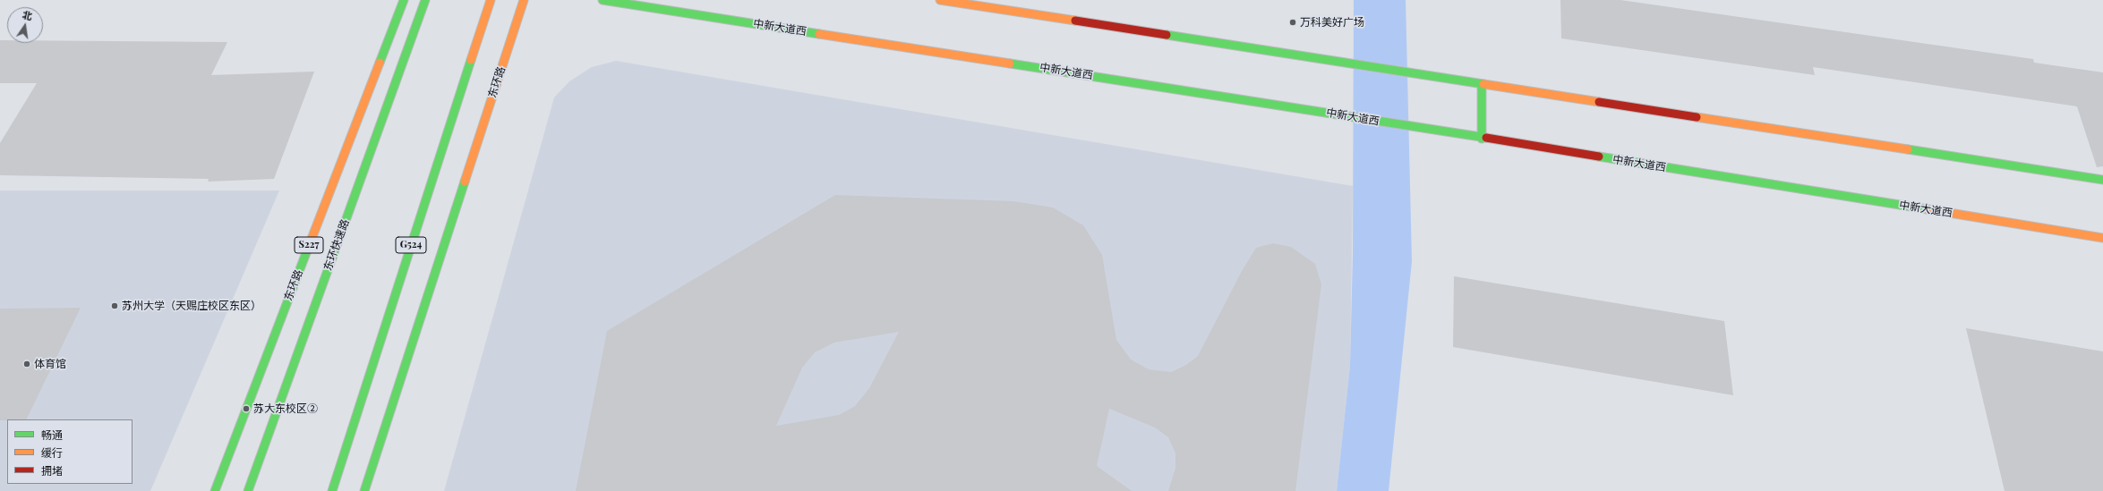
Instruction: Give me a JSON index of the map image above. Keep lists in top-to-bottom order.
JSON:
{
  "streets": {
    "main road": [
      "中新大道西",
      "东环路",
      "S227",
      "东环快速路",
      "G524"
    ]
  },
  "places": [
    "万科美好广场",
    "苏州大学（天赐庄校区东区）",
    "体育馆",
    "苏大东校区②"
  ],
  "legend": ["畅通", "缓行", "拥堵"],
  "north": "top"
}
